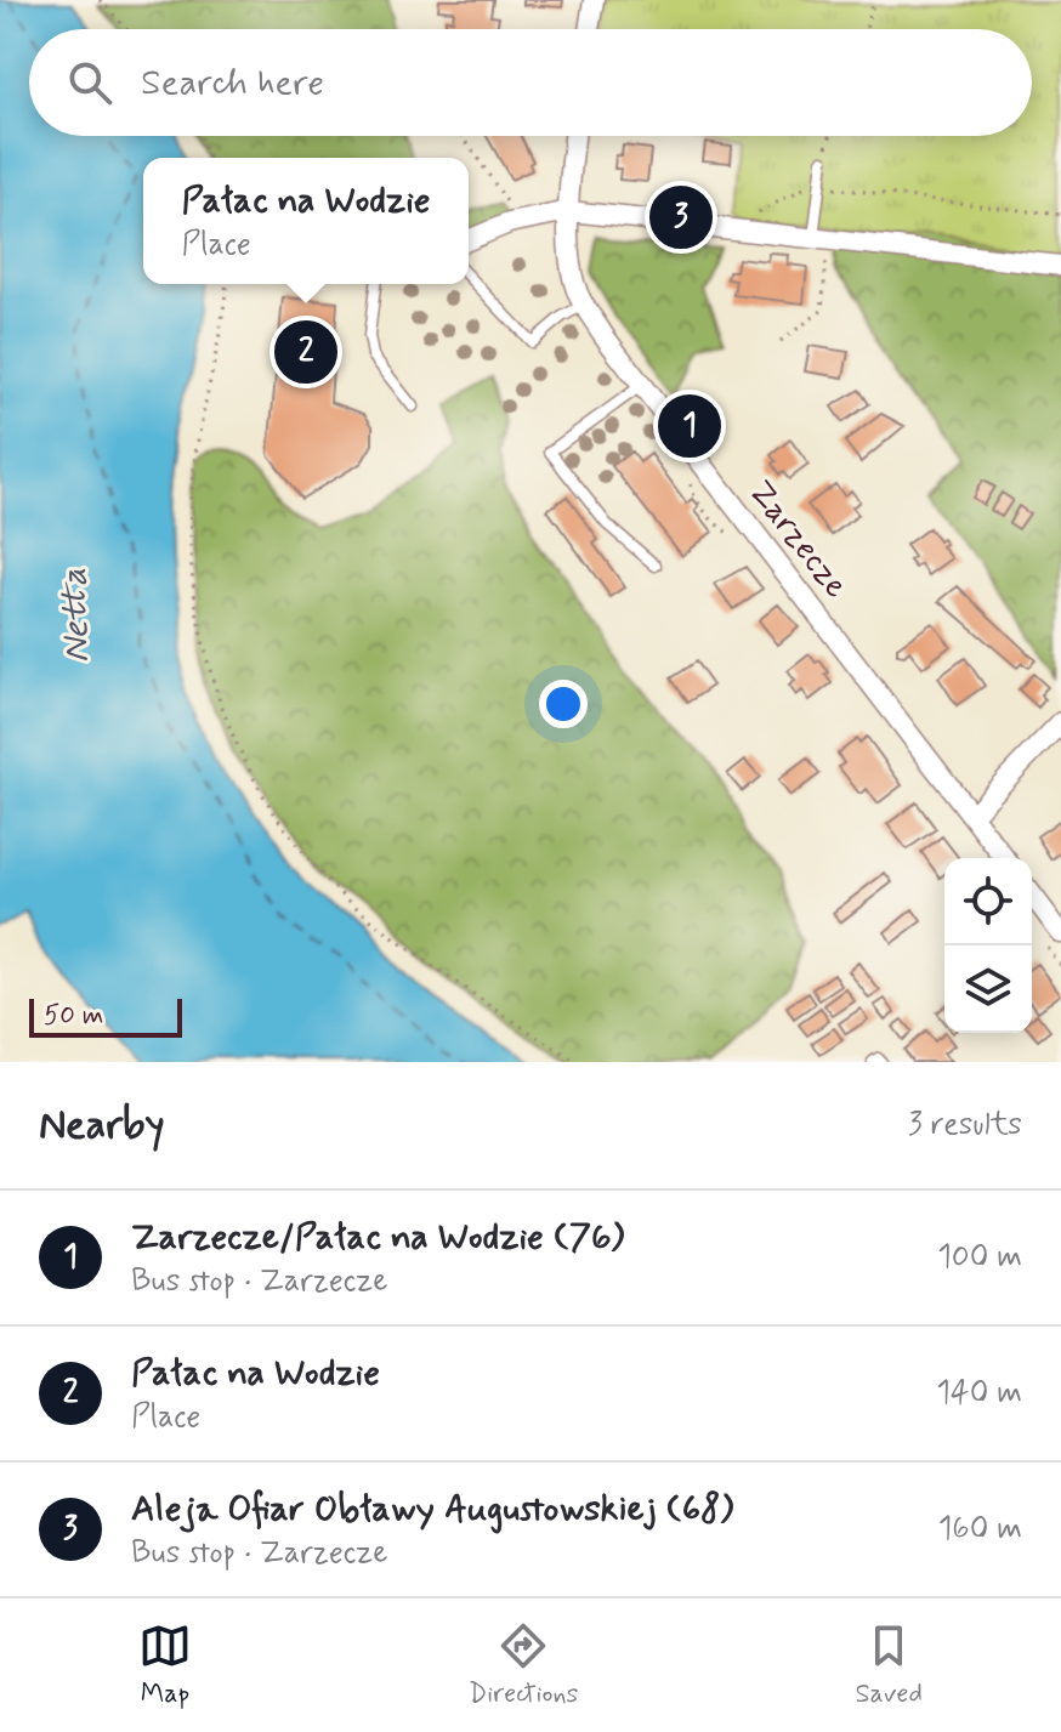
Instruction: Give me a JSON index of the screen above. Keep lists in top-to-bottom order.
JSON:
{
  "streets": {
    "street": ["Zarzecze"]
  },
  "water": ["Netta"],
  "scale_bar": "50 m",
  "page": {
    "search": "Search here",
    "popup": ["Pałac na Wodzie", "Place"],
    "pins": ["3", "2", "1"],
    "scale": "50 m",
    "heading": ["Nearby", "3 results"],
    "list": [
      {
        "mark": "1",
        "name": "Zarzecze/Pałac na Wodzie (76)",
        "note": "Bus stop · Zarzecze",
        "value": "100 m"
      },
      {
        "mark": "2",
        "name": "Pałac na Wodzie",
        "note": "Place",
        "value": "140 m"
      },
      {
        "mark": "3",
        "name": "Aleja Ofiar Obławy Augustowskiej (68)",
        "note": "Bus stop · Zarzecze",
        "value": "160 m"
      }
    ],
    "nav": ["Map", "Directions", "Saved"]
  }
}
